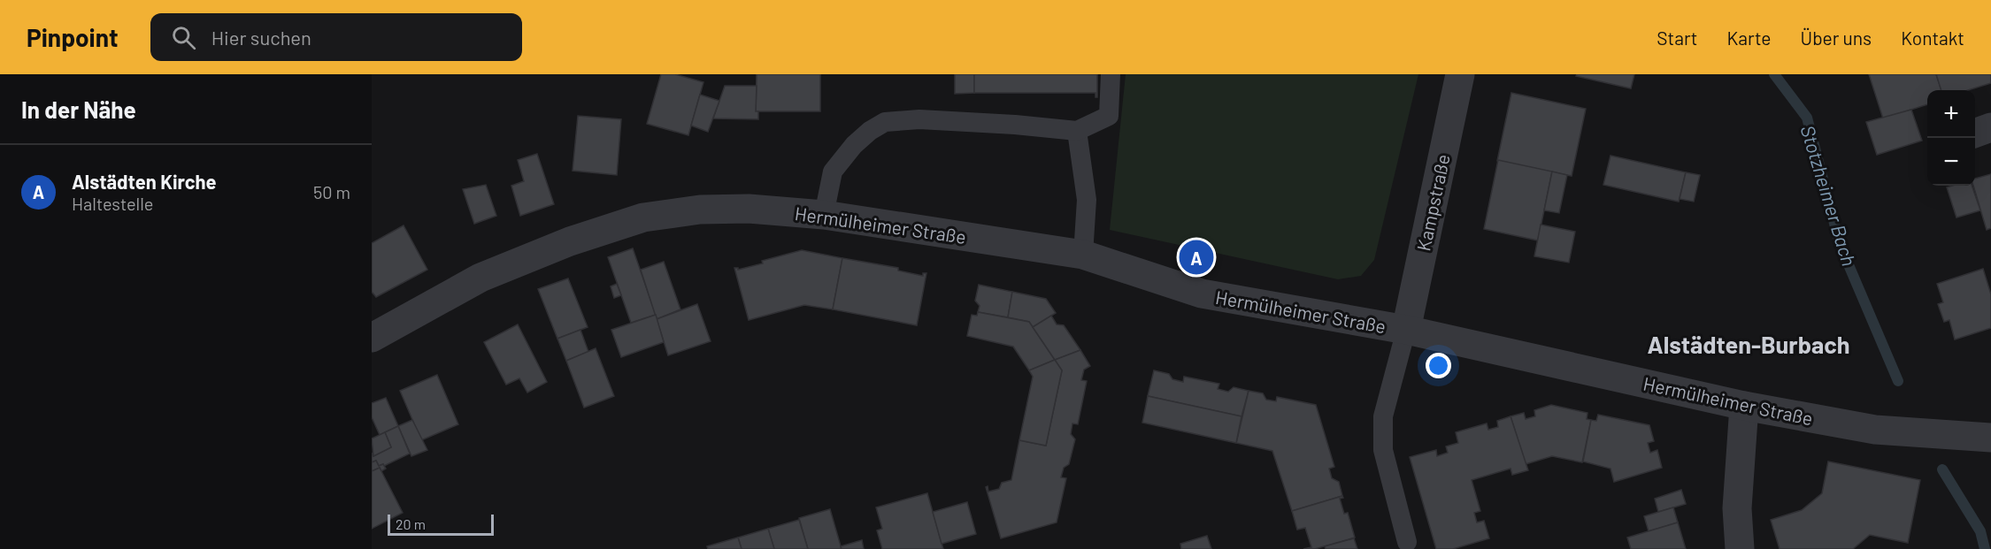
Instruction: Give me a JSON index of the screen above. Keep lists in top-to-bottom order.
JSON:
{
  "streets": {
    "street": ["Kampstraße", "Hermülheimer Straße"]
  },
  "crossings": [
    ["Kampstraße", "Hermülheimer Straße"]
  ],
  "districts": ["Alstädten-Burbach"],
  "water": ["Stotzheimer Bach"],
  "scale_bar": "20 m",
  "page": {
    "header": "Pinpoint",
    "search": "Hier suchen",
    "nav": [
      "Start",
      "Karte",
      "Über uns",
      "Kontakt"
    ],
    "heading": "In der Nähe",
    "map_buttons": ["+", "−"],
    "list": [
      {
        "mark": "A",
        "name": "Alstädten Kirche",
        "note": "Haltestelle",
        "value": "50 m"
      }
    ],
    "pins": "A",
    "scale": "20 m"
  }
}
